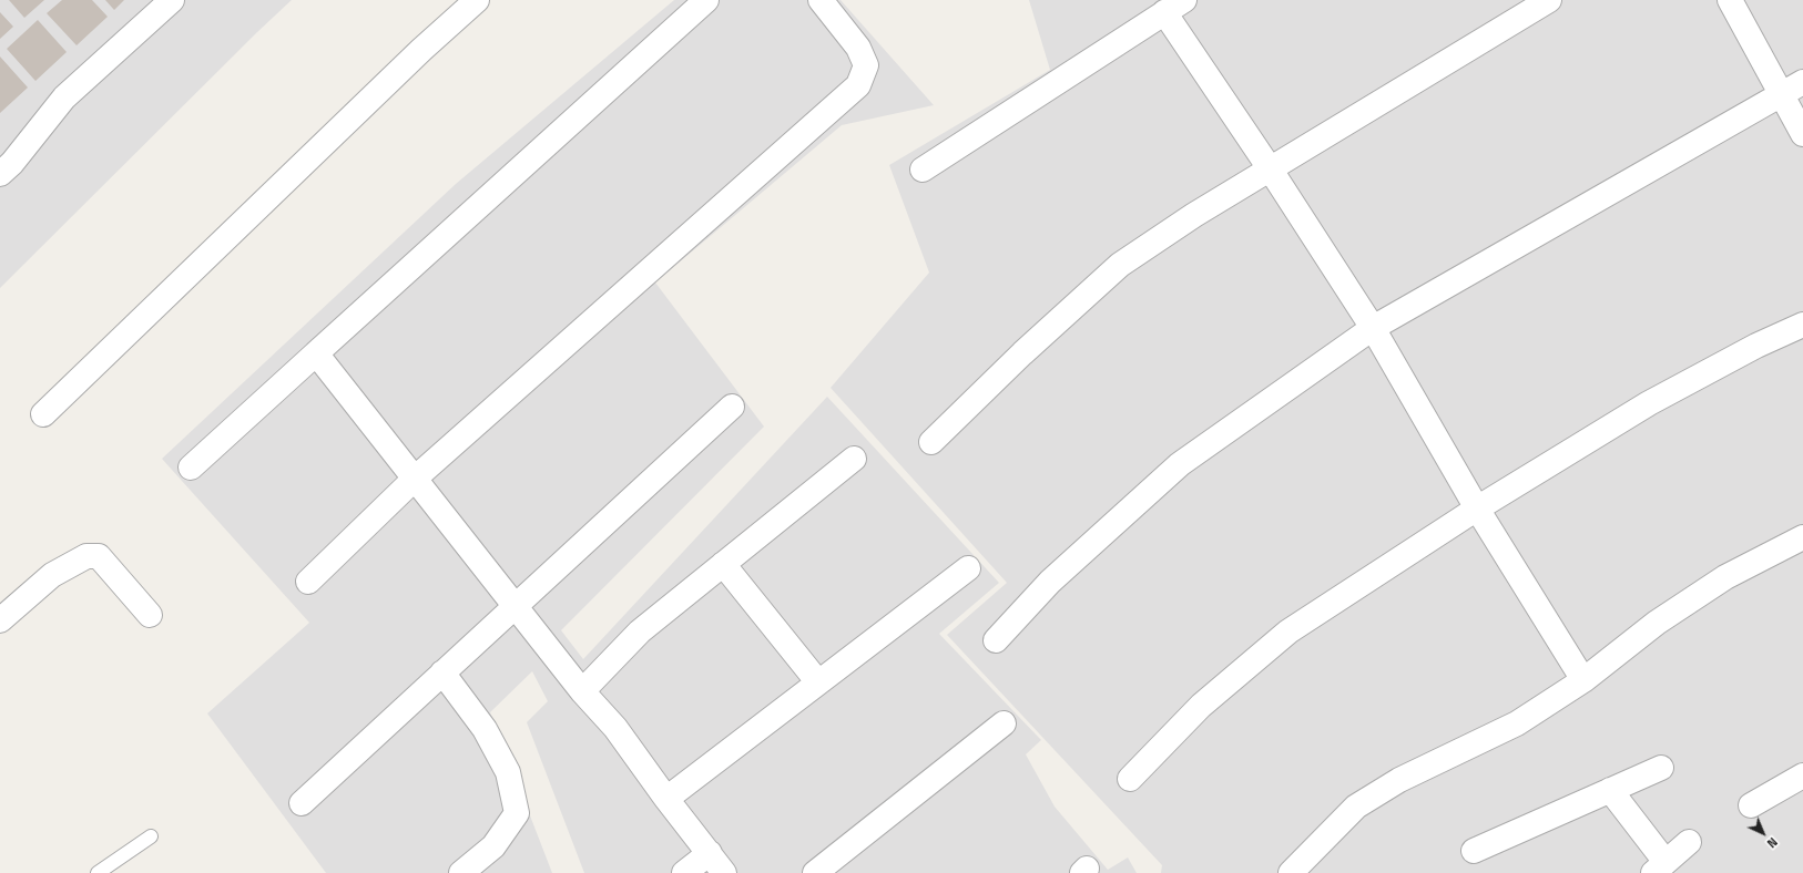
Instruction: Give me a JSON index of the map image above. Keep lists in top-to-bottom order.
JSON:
{
  "north": "bottom right"
}
